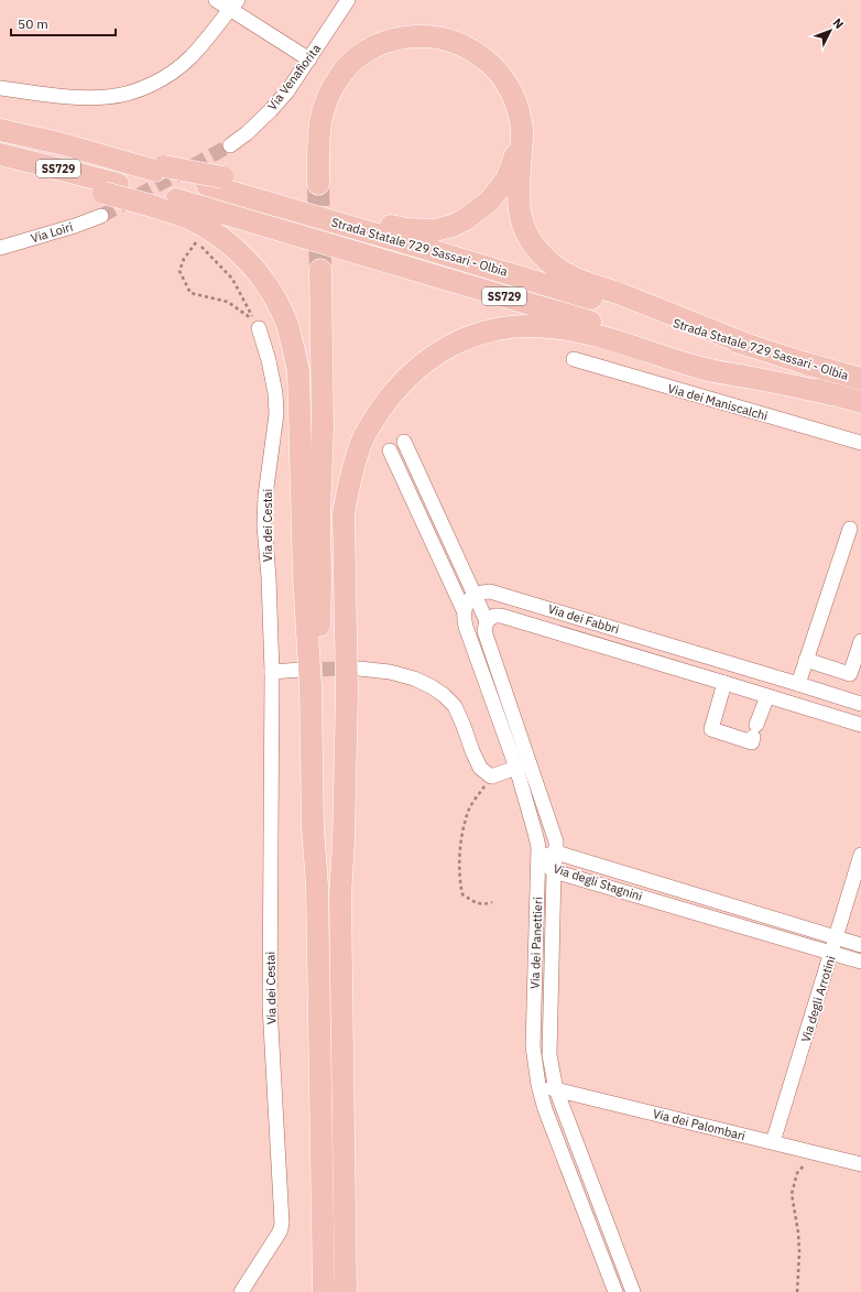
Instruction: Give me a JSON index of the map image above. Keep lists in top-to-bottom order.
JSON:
{
  "streets": {
    "highway": ["SS729", "Strada Statale 729 Sassari - Olbia"],
    "street": [
      "Via Venafiorita",
      "Via Loiri",
      "Via dei Maniscalchi",
      "Via dei Cestai",
      "Via dei Fabbri",
      "Via degli Stagnini",
      "Via dei Panettieri",
      "Via degli Arrotini",
      "Via dei Palombari"
    ]
  },
  "crossings": [
    ["SS729", "Strada Statale 729 Sassari - Olbia"],
    ["Via dei Fabbri", "Via dei Panettieri"],
    ["Via degli Stagnini", "Via dei Panettieri"],
    ["Via degli Stagnini", "Via degli Arrotini"],
    ["Via dei Panettieri", "Via dei Palombari"],
    ["Via degli Arrotini", "Via dei Palombari"]
  ],
  "scale_bar": "50 m",
  "north": "top right"
}
